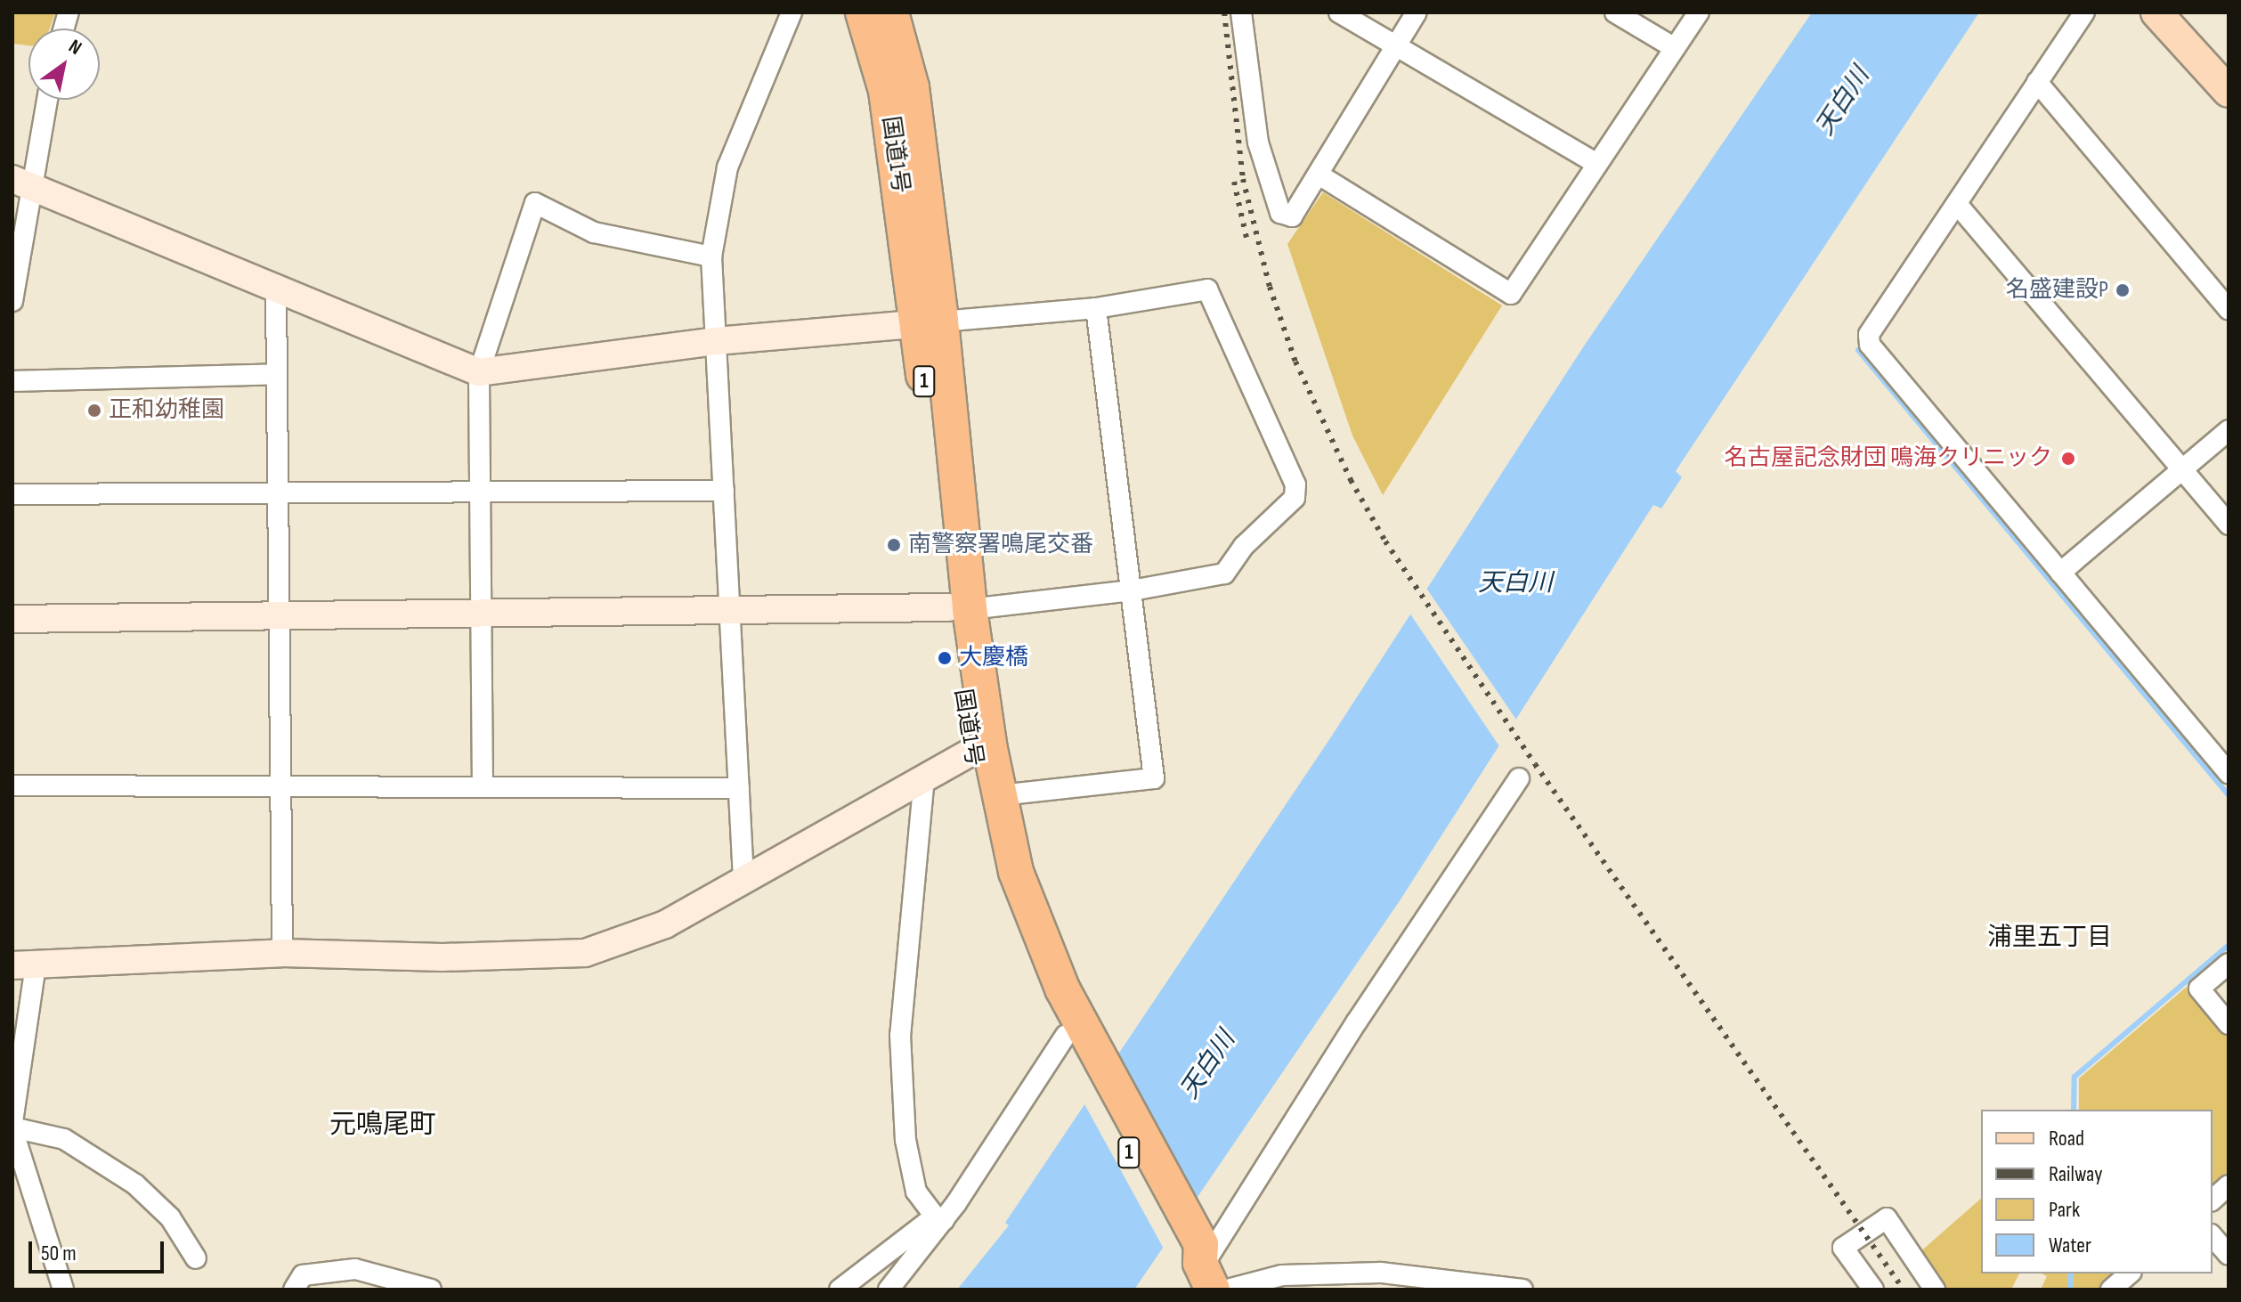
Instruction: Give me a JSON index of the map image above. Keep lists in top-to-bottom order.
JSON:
{
  "streets": {
    "highway": ["国道1号", "1"]
  },
  "districts": ["浦里五丁目", "元鳴尾町"],
  "water": ["天白川"],
  "places": [
    "名盛建設P",
    "正和幼稚園",
    "名古屋記念財団 鳴海クリニック",
    "南警察署鳴尾交番",
    "大慶橋"
  ],
  "legend": [
    "Road",
    "Railway",
    "Park",
    "Water"
  ],
  "scale_bar": "50 m",
  "north": "top right"
}
